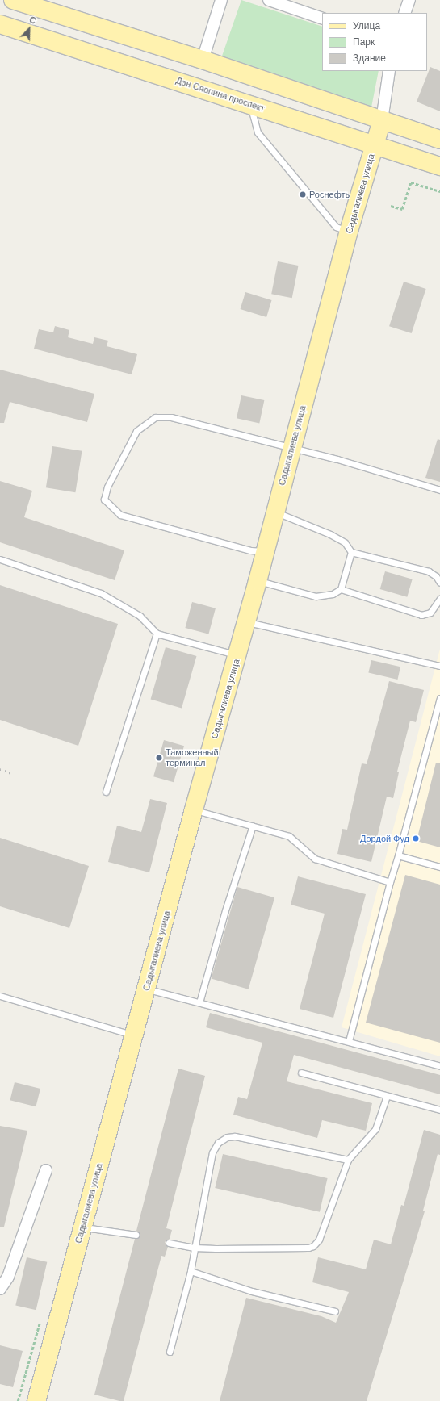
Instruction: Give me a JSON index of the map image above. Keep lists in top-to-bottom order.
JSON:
{
  "streets": {
    "main road": ["Дэн Сяопина проспект", "Садыгалиева улица"]
  },
  "crossings": [
    ["Дэн Сяопина проспект", "Садыгалиева улица"]
  ],
  "places": ["Роснефть", "Таможенный терминал", "Дордой Фуд"],
  "legend": ["Улица", "Парк", "Здание"],
  "north": "top right"
}
